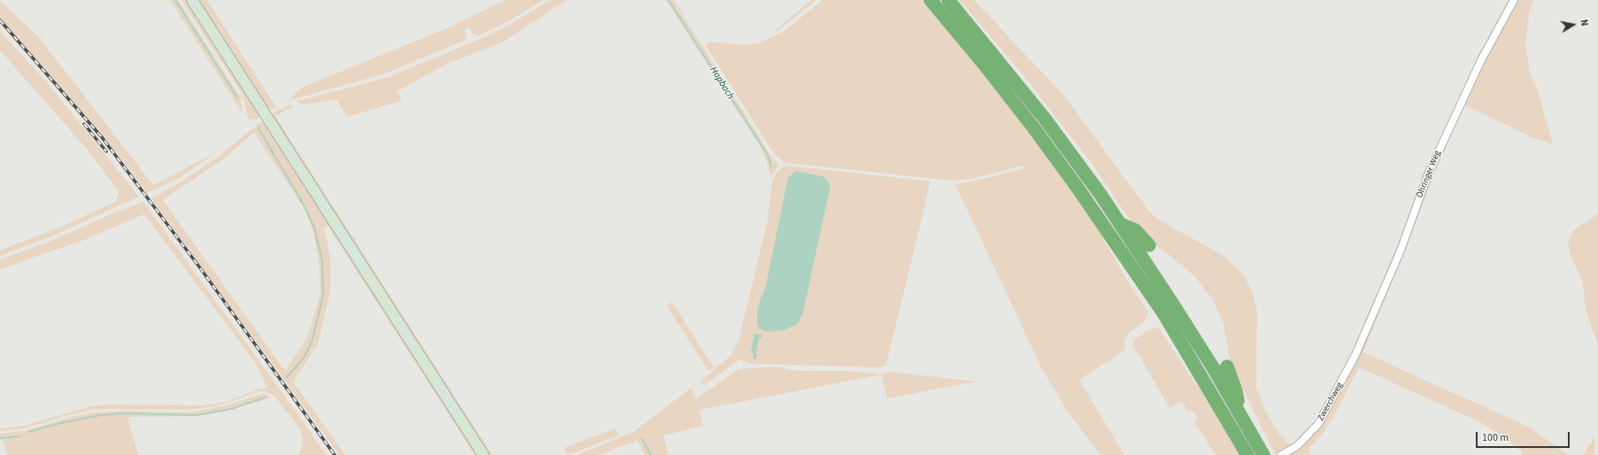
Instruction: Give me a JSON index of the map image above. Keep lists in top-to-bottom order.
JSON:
{
  "streets": {
    "street": ["Öhringer Weg", "Zwerchweg"]
  },
  "crossings": [
    ["Öhringer Weg", "Zwerchweg"]
  ],
  "water": ["Hapbach"],
  "scale_bar": "100 m",
  "north": "right"
}
